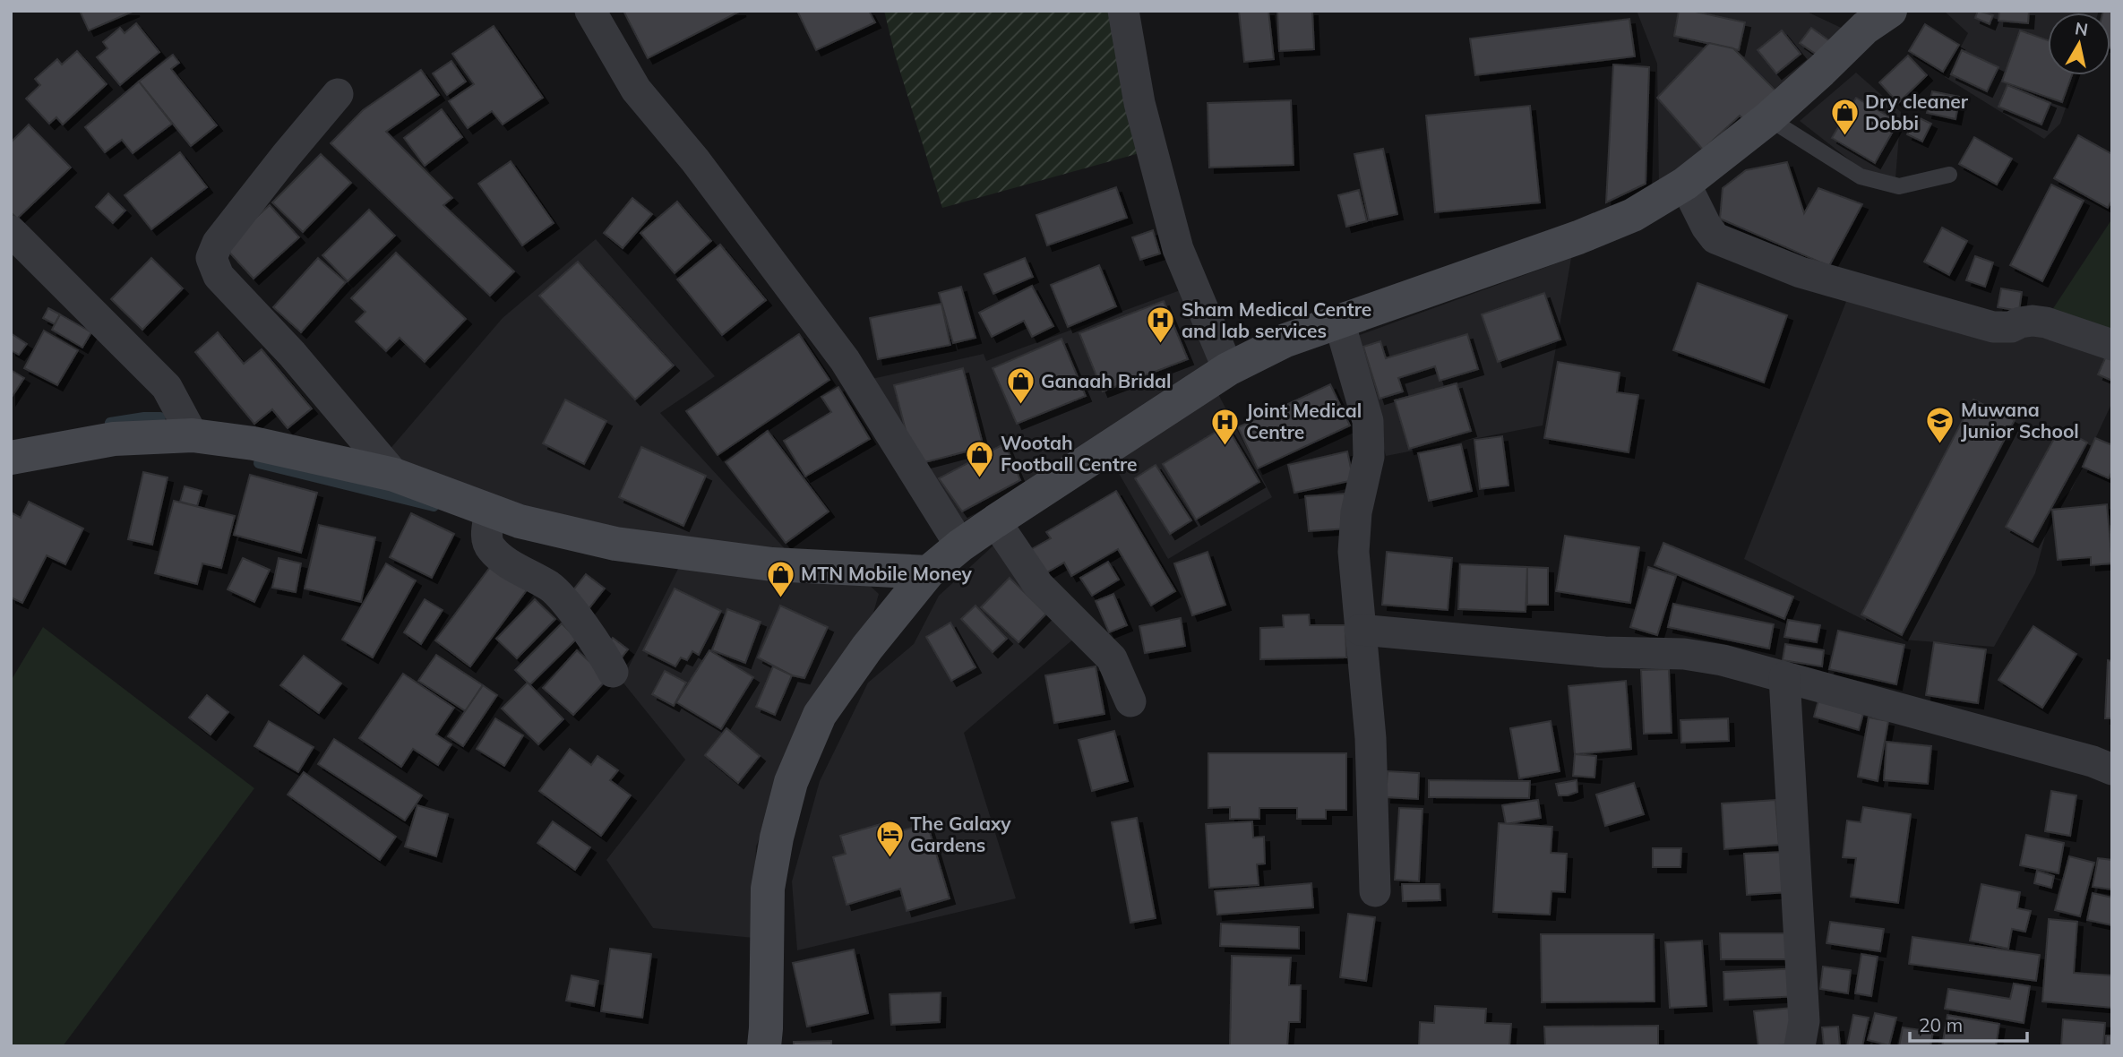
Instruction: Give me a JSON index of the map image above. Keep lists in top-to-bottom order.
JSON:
{
  "places": {
    "shop": [
      "Dry cleaner Dobbi",
      "Ganaah Bridal",
      "Wootah Football Centre",
      "MTN Mobile Money"
    ],
    "hospital": ["Sham Medical Centre and lab services", "Joint Medical Centre"],
    "school or university": ["Muwana Junior School"],
    "hotel": ["The Galaxy Gardens"]
  },
  "scale_bar": "20 m",
  "north": "top"
}
